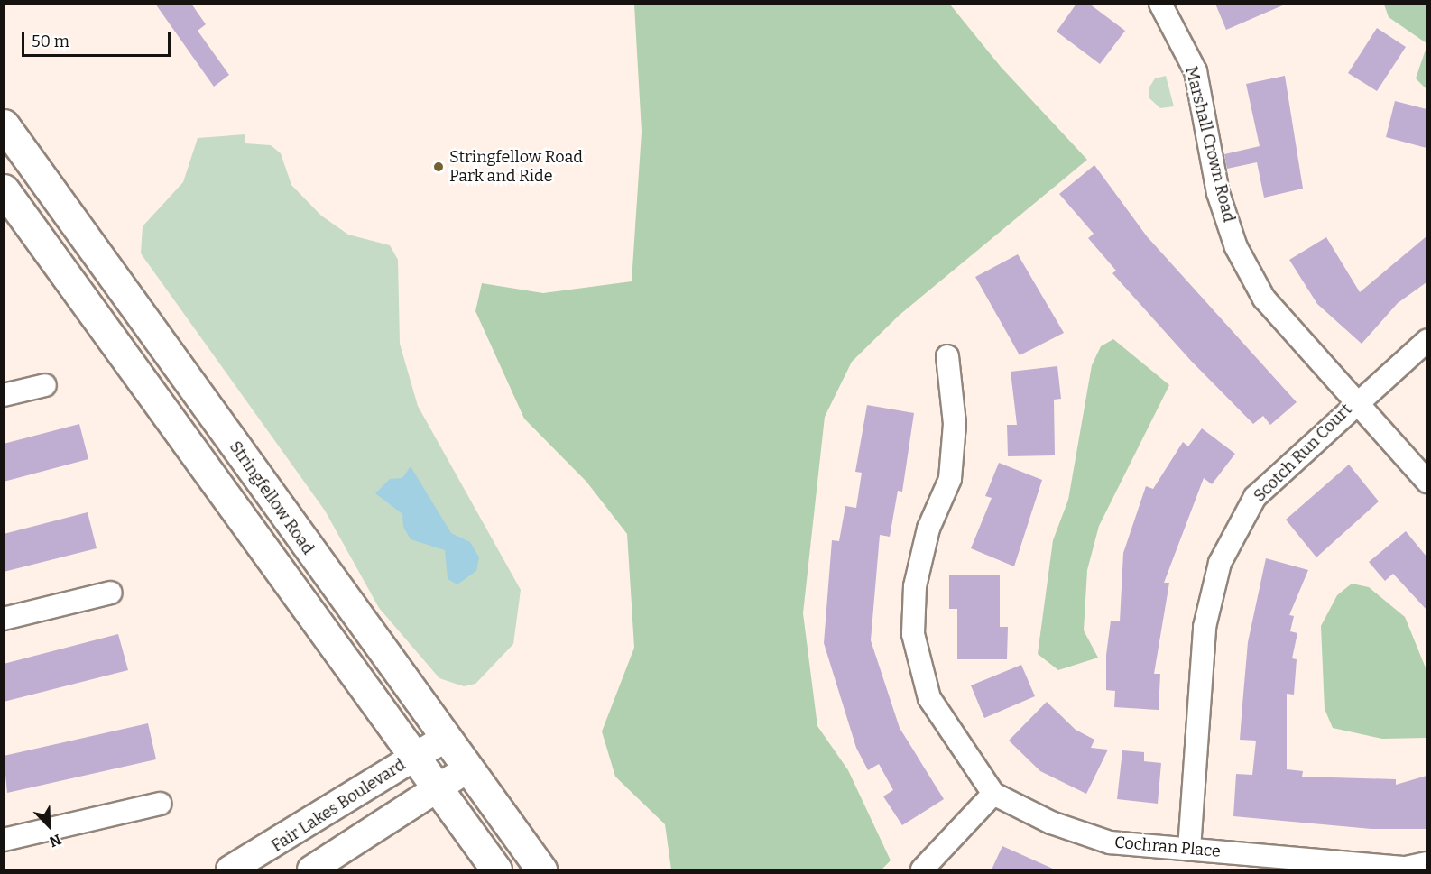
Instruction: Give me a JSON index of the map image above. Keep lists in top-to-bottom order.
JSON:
{
  "streets": {
    "main road": ["Stringfellow Road"],
    "street": [
      "Marshall Crown Road",
      "Scotch Run Court",
      "Fair Lakes Boulevard",
      "Cochran Place"
    ]
  },
  "crossings": [
    ["Marshall Crown Road", "Scotch Run Court"],
    ["Scotch Run Court", "Cochran Place"],
    ["Stringfellow Road", "Fair Lakes Boulevard"]
  ],
  "places": ["Stringfellow Road Park and Ride"],
  "scale_bar": "50 m",
  "north": "bottom right"
}
